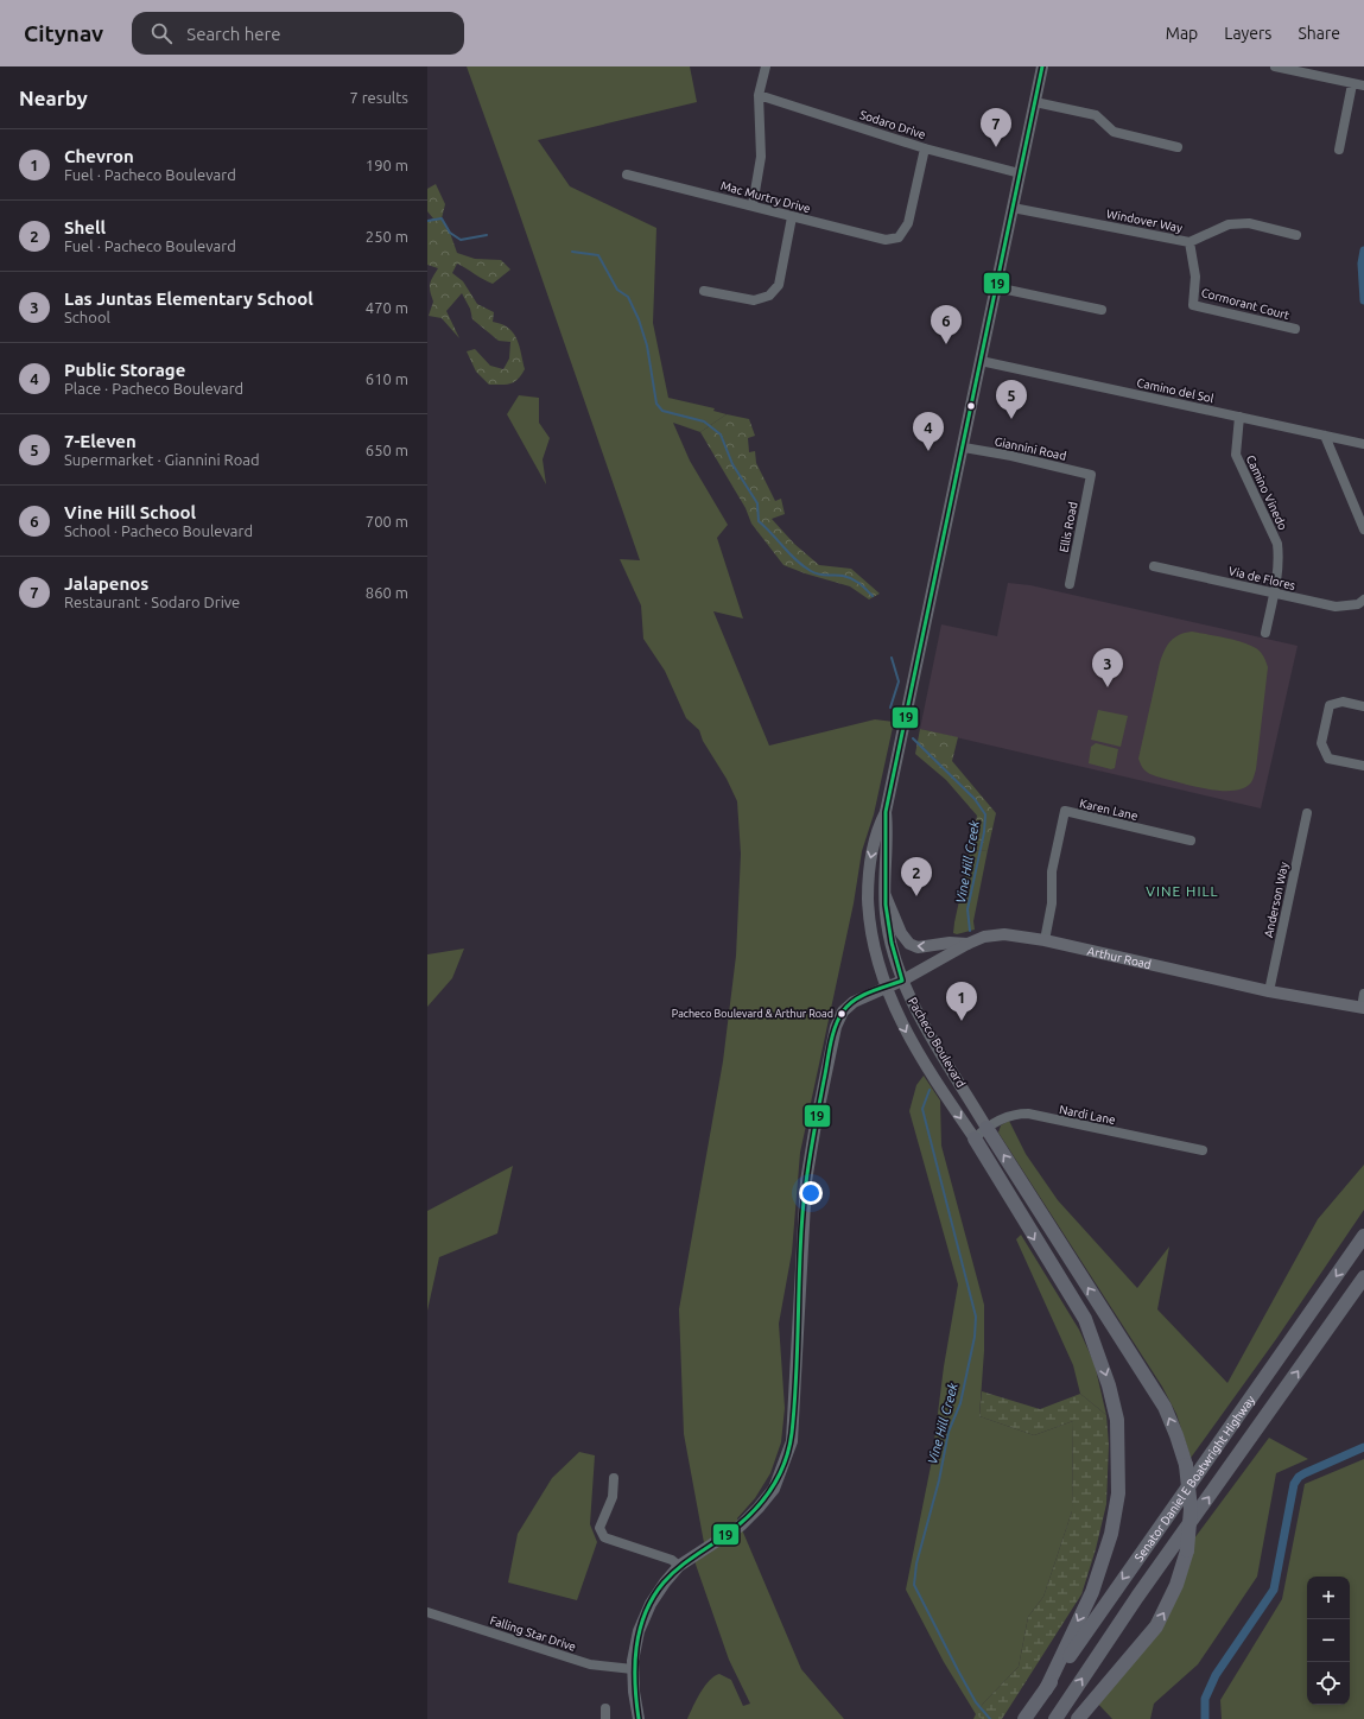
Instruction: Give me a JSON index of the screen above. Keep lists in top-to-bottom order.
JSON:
{
  "streets": {
    "highway": ["Senator Daniel E Boatwright Highway"],
    "main road": ["Arthur Road", "Pacheco Boulevard"],
    "street": [
      "Sodaro Drive",
      "Mac Murtry Drive",
      "Windover Way",
      "Cormorant Court",
      "Camino del Sol",
      "Giannini Road",
      "Camino Vinedo",
      "Ellis Road",
      "Via de Flores",
      "Karen Lane",
      "Anderson Way",
      "Nardi Lane",
      "Falling Star Drive"
    ]
  },
  "crossings": [
    ["Sodaro Drive", "Mac Murtry Drive"],
    ["Sodaro Drive", "Pacheco Boulevard"],
    ["Windover Way", "Cormorant Court"],
    ["Windover Way", "Pacheco Boulevard"],
    ["Camino del Sol", "Camino Vinedo"],
    ["Camino del Sol", "Pacheco Boulevard"],
    ["Giannini Road", "Ellis Road"],
    ["Giannini Road", "Pacheco Boulevard"],
    ["Camino Vinedo", "Via de Flores"],
    ["Karen Lane", "Arthur Road"],
    ["Anderson Way", "Arthur Road"],
    ["Arthur Road", "Pacheco Boulevard"],
    ["Pacheco Boulevard", "Nardi Lane"]
  ],
  "districts": ["VINE HILL"],
  "water": ["Vine Hill Creek"],
  "places": ["Pacheco Boulevard & Arthur Road"],
  "lines": ["transit line 19"],
  "page": {
    "header": "Citynav",
    "search": "Search here",
    "nav": ["Map", "Layers", "Share"],
    "heading": ["Nearby", "7 results"],
    "pins": [
      "7",
      "6",
      "5",
      "4",
      "3",
      "2",
      "1"
    ],
    "list": [
      {
        "mark": "1",
        "name": "Chevron",
        "note": "Fuel · Pacheco Boulevard",
        "value": "190 m"
      },
      {
        "mark": "2",
        "name": "Shell",
        "note": "Fuel · Pacheco Boulevard",
        "value": "250 m"
      },
      {
        "mark": "3",
        "name": "Las Juntas Elementary School",
        "note": "School",
        "value": "470 m"
      },
      {
        "mark": "4",
        "name": "Public Storage",
        "note": "Place · Pacheco Boulevard",
        "value": "610 m"
      },
      {
        "mark": "5",
        "name": "7-Eleven",
        "note": "Supermarket · Giannini Road",
        "value": "650 m"
      },
      {
        "mark": "6",
        "name": "Vine Hill School",
        "note": "School · Pacheco Boulevard",
        "value": "700 m"
      },
      {
        "mark": "7",
        "name": "Jalapenos",
        "note": "Restaurant · Sodaro Drive",
        "value": "860 m"
      }
    ],
    "map_buttons": ["+", "−"]
  }
}
